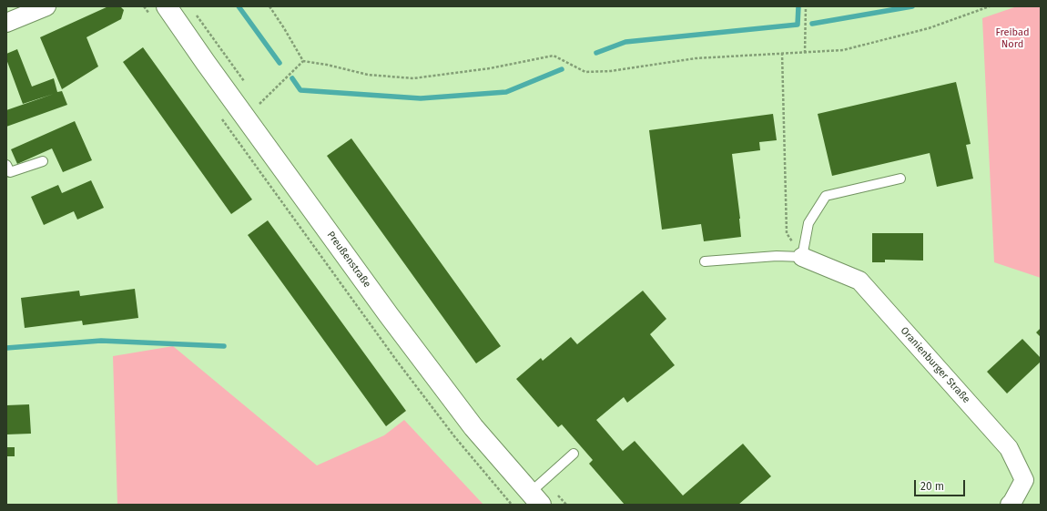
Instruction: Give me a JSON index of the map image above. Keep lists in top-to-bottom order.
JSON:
{
  "streets": {
    "main road": ["Preußenstraße"],
    "street": ["Oranienburger Straße"]
  },
  "parks": ["Freibad Nord"],
  "scale_bar": "20 m"
}
